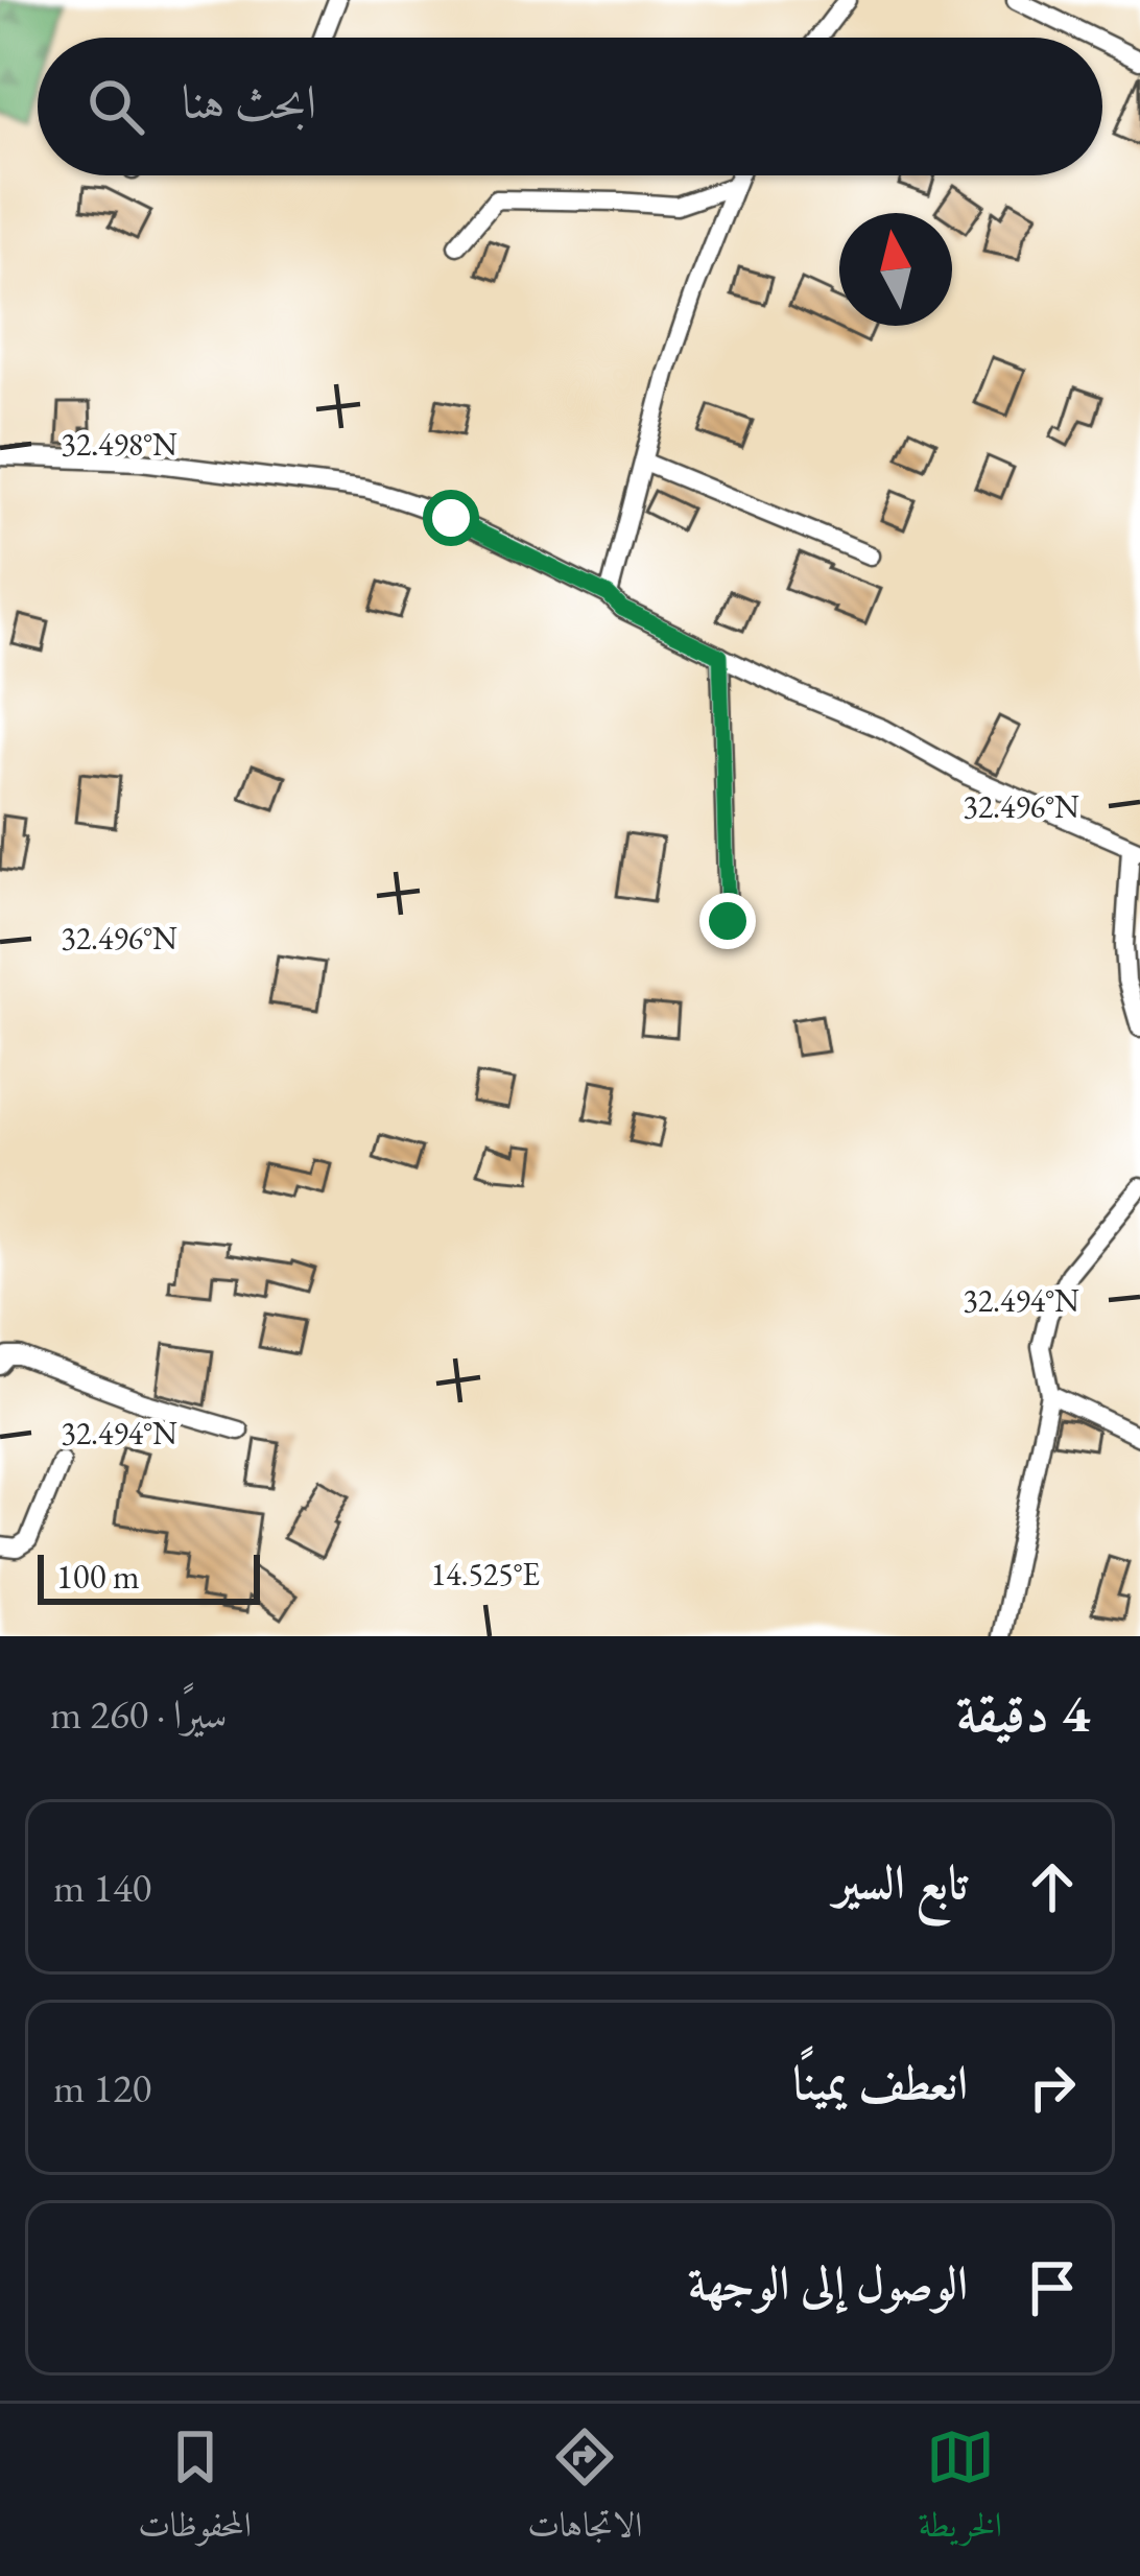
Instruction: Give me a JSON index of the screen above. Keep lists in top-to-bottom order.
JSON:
{
  "scale_bar": "100 m",
  "north": "top",
  "page": {
    "search": "ابحث هنا",
    "scale": "100 m",
    "heading": ["4 دقيقة", "سيرًا · 260 m"],
    "list": [
      ["تابع السير", "140 m"],
      ["انعطف يمينًا", "120 m"],
      "الوصول إلى الوجهة"
    ],
    "nav": ["الخريطة", "الاتجاهات", "المحفوظات"]
  },
  "coordinates": [
    "32.498°N",
    "32.496°N",
    "32.494°N",
    "14.525°E"
  ]
}
